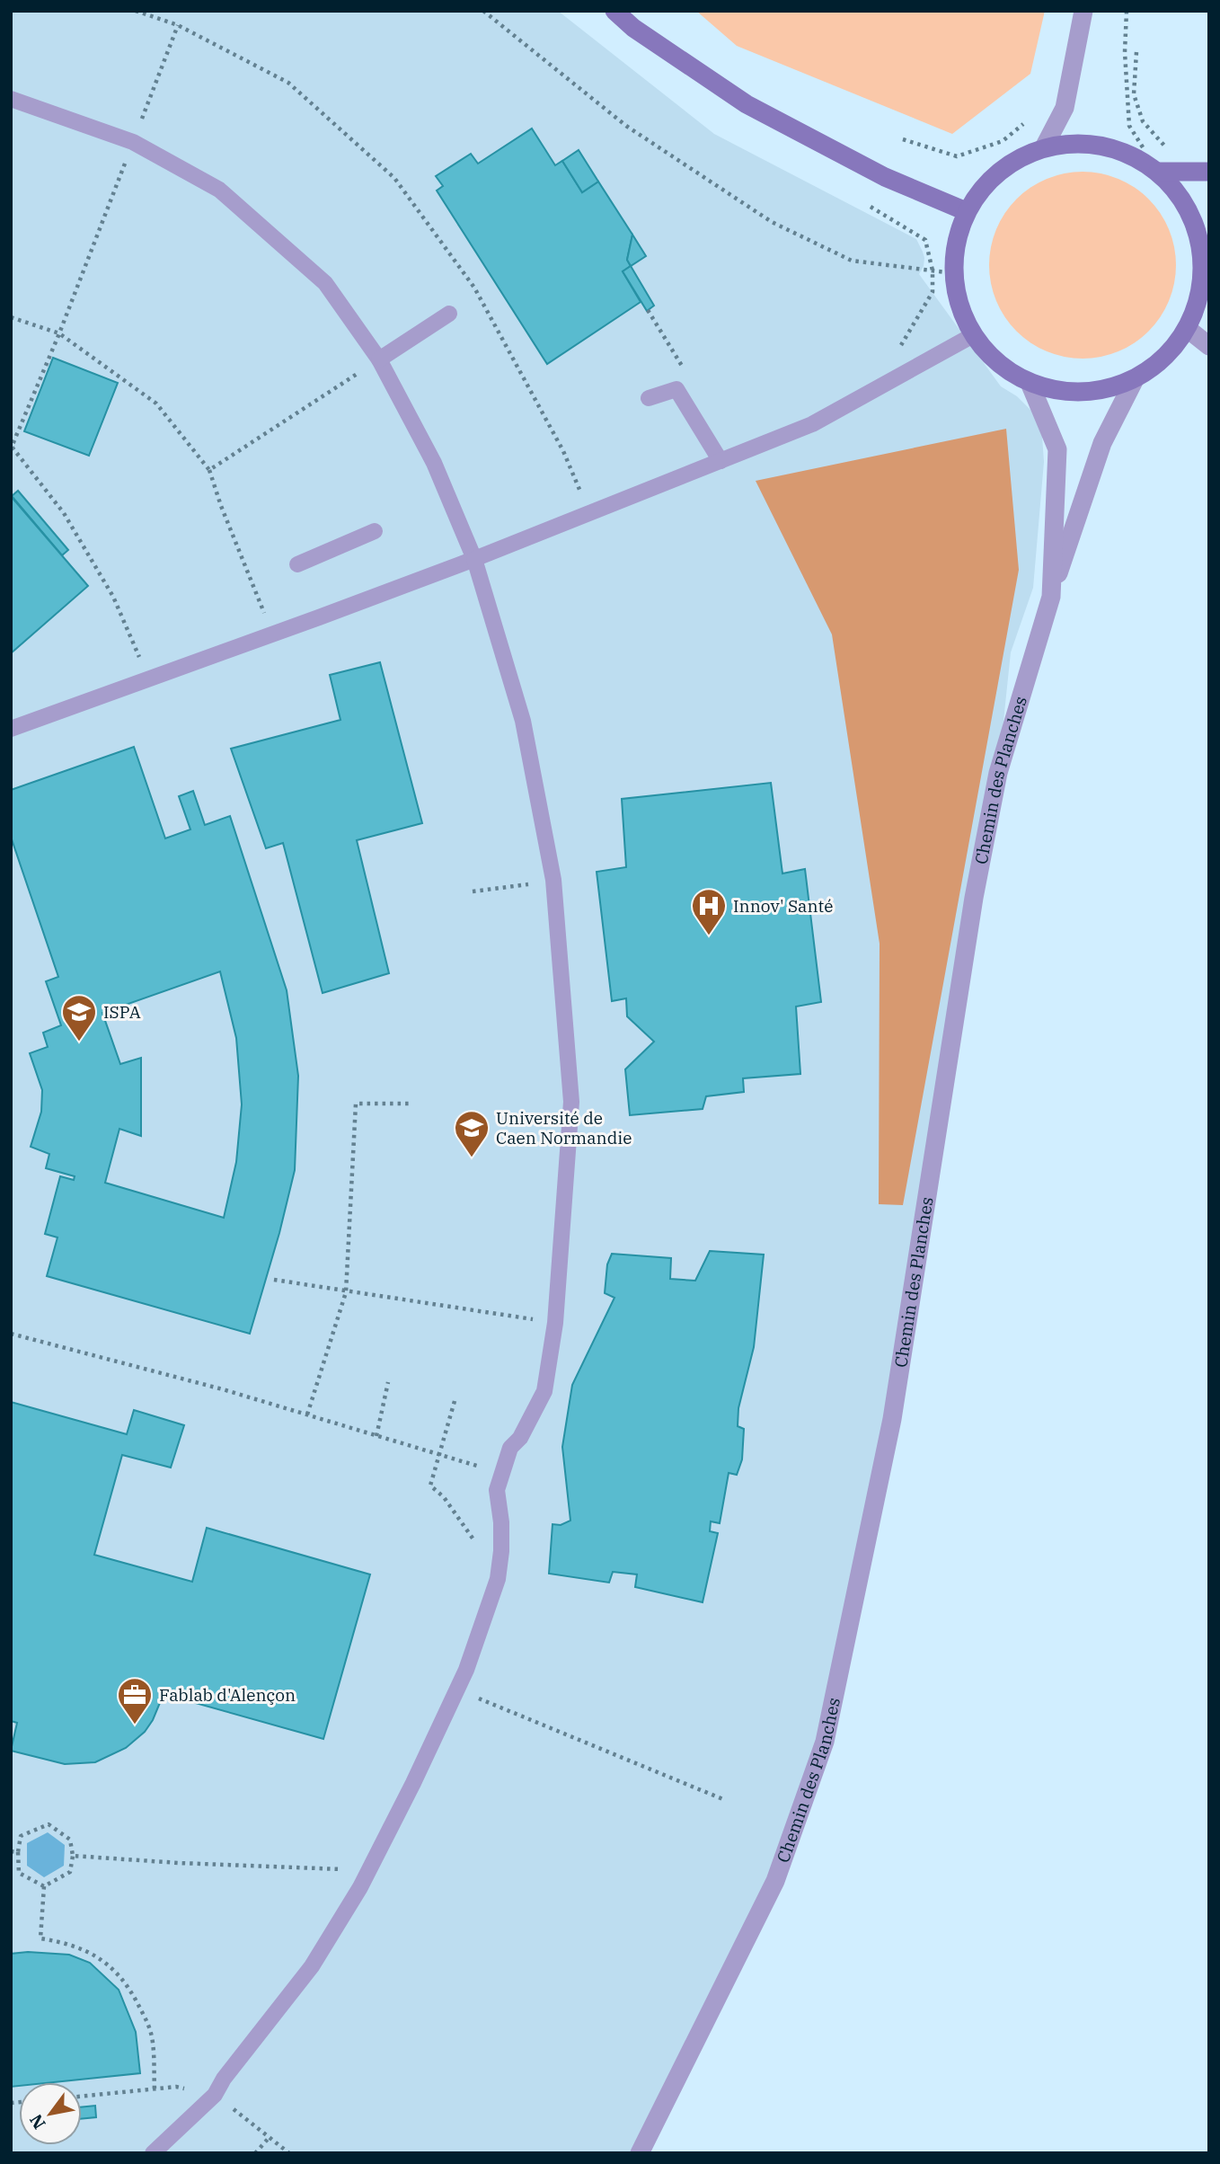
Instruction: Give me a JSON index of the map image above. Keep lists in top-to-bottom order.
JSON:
{
  "streets": {
    "street": ["Chemin des Planches"]
  },
  "places": {
    "hospital": ["Innov' Santé"],
    "school or university": ["ISPA", "Université de Caen Normandie"],
    "office": ["Fablab d'Alençon"]
  },
  "north": "bottom left"
}
